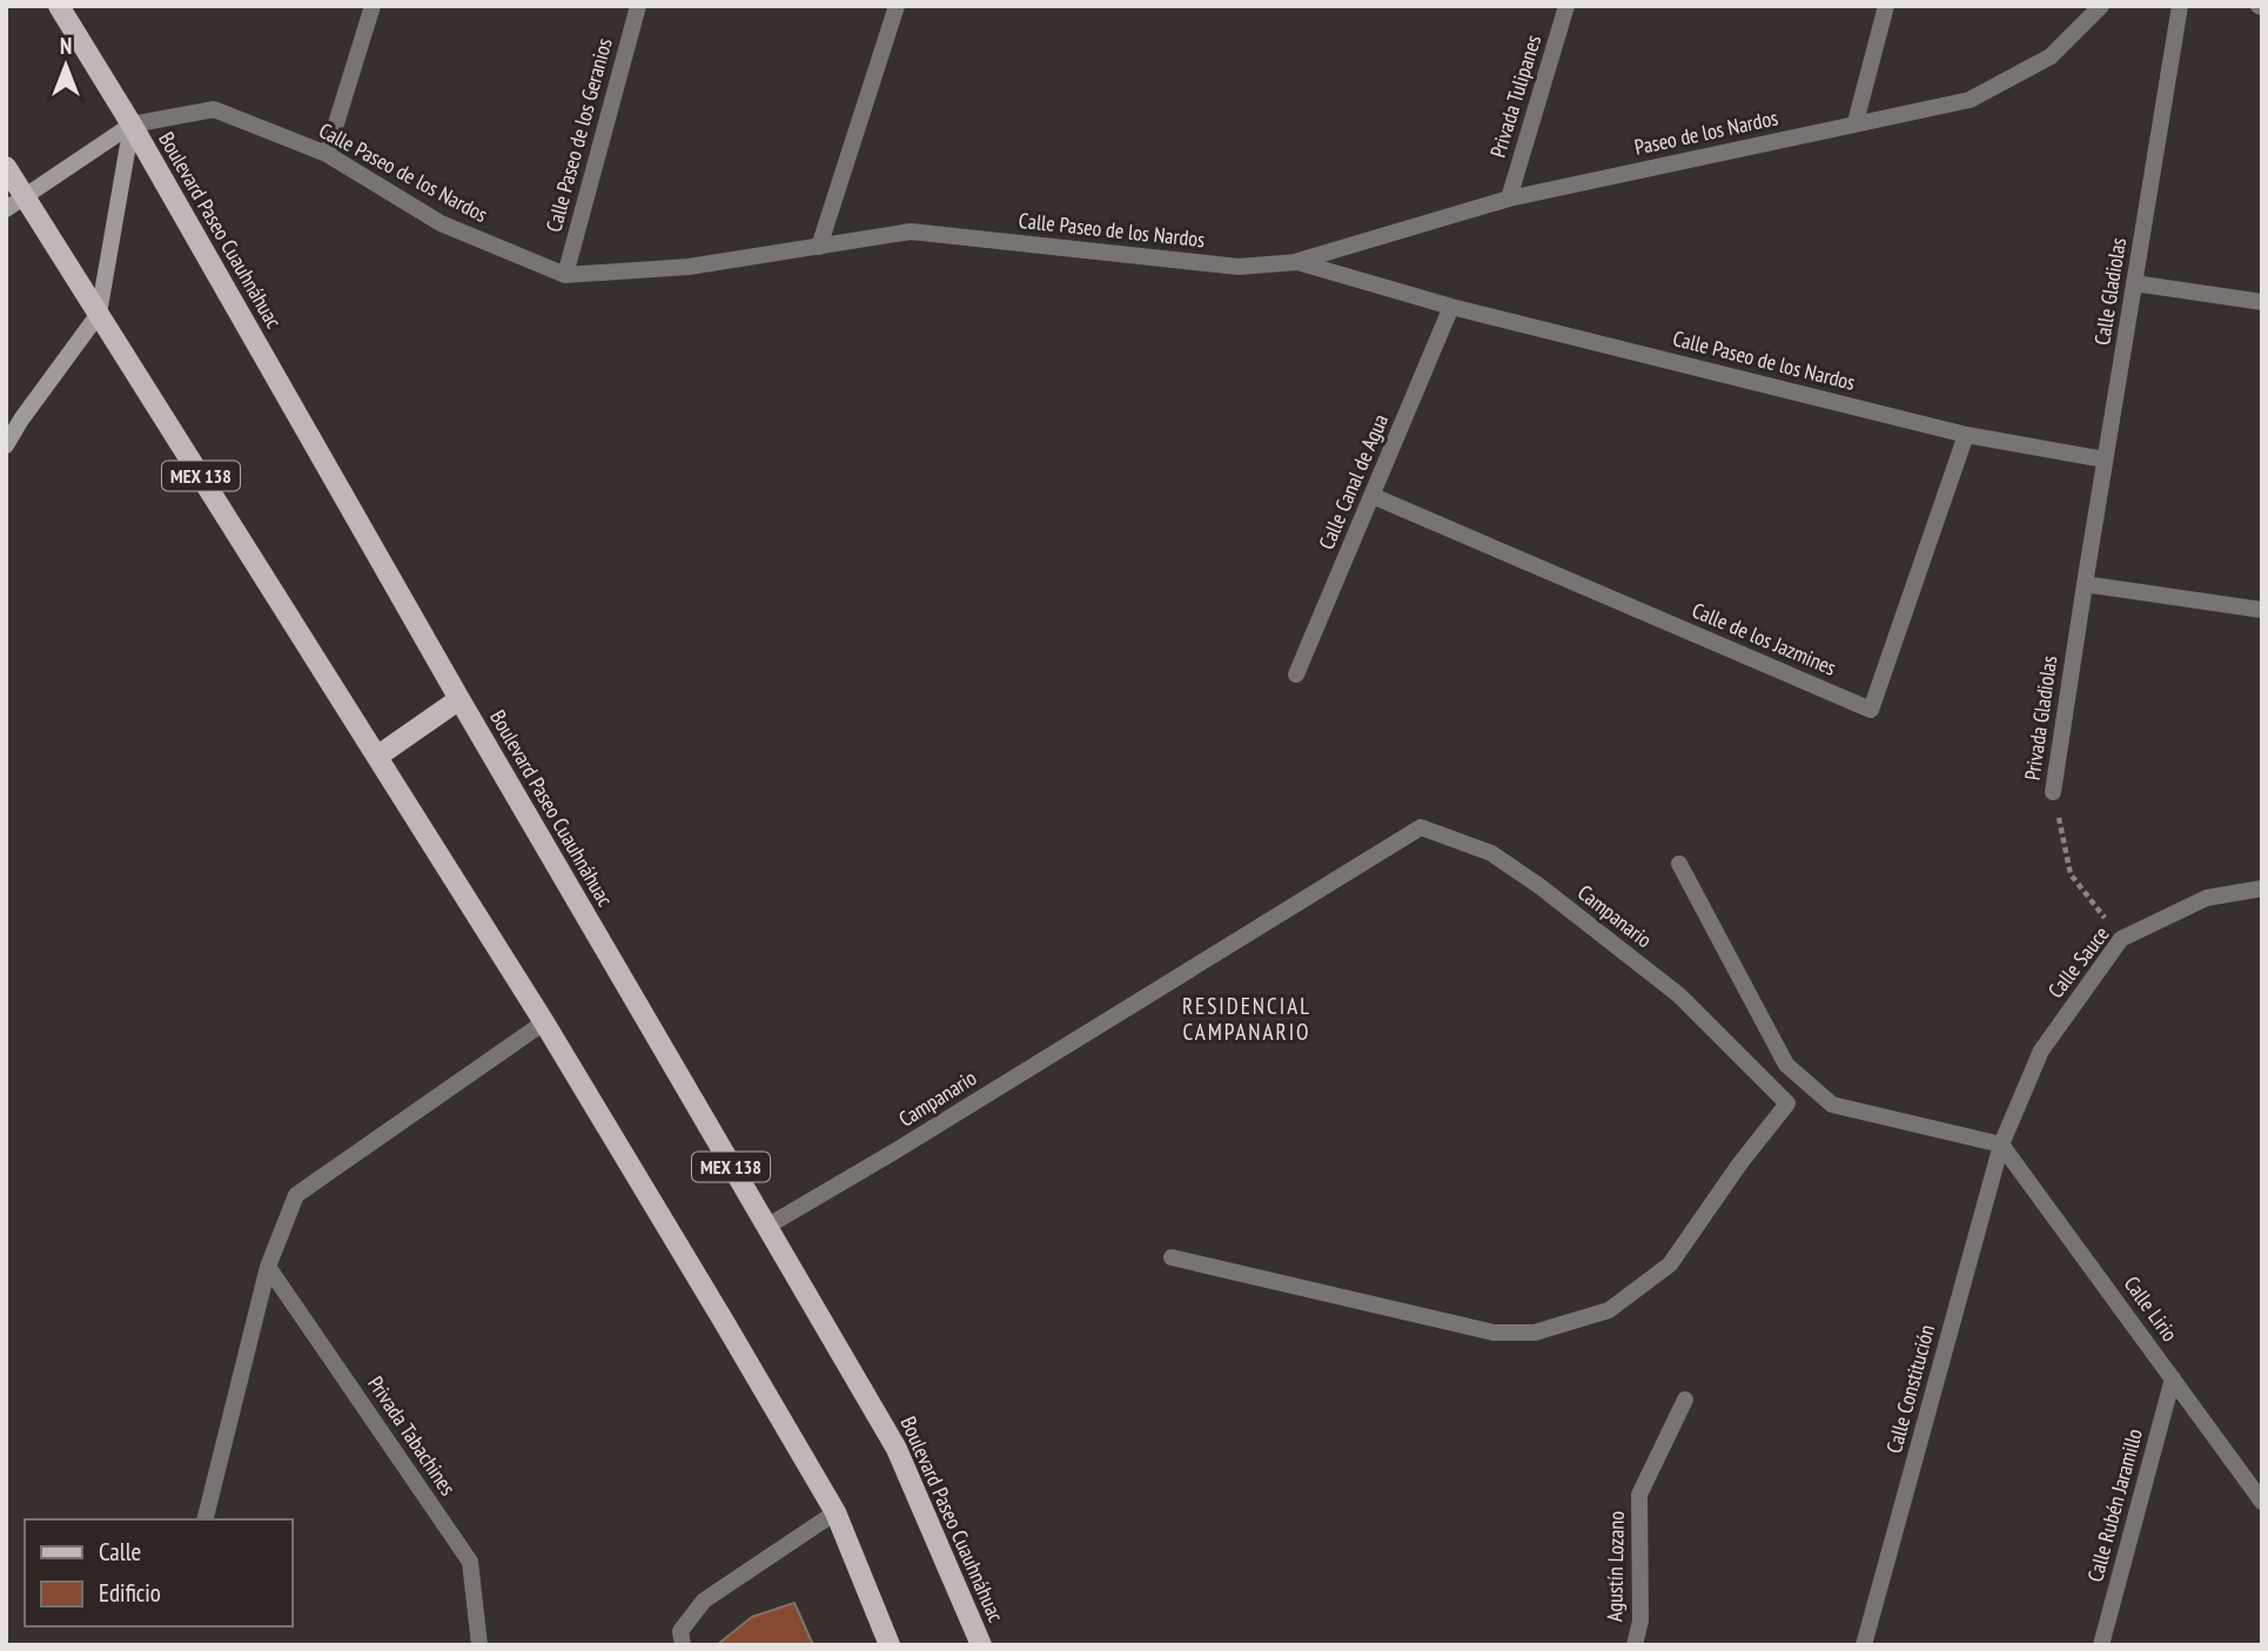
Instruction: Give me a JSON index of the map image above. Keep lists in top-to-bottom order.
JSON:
{
  "streets": {
    "main road": ["Boulevard Paseo Cuauhnáhuac", "MEX 138"],
    "street": [
      "Privada Tulipanes",
      "Paseo de los Nardos",
      "Calle Paseo de los Geranios",
      "Calle Paseo de los Nardos",
      "Calle Gladiolas",
      "Calle Canal de Agua",
      "Calle de los Jazmines",
      "Privada Gladiolas",
      "Campanario",
      "Calle Sauce",
      "Calle Lirio",
      "Calle Constitución",
      "Privada Tabachines",
      "Calle Rubén Jaramillo",
      "Agustín Lozano"
    ]
  },
  "crossings": [
    ["Privada Tulipanes", "Paseo de los Nardos"],
    ["Paseo de los Nardos", "Calle Paseo de los Nardos"],
    ["Calle Paseo de los Geranios", "Calle Paseo de los Nardos"],
    ["Calle Paseo de los Nardos", "Boulevard Paseo Cuauhnáhuac"],
    ["Calle Paseo de los Nardos", "Calle Gladiolas"],
    ["Calle Paseo de los Nardos", "Calle Canal de Agua"],
    ["Calle Paseo de los Nardos", "Calle de los Jazmines"],
    ["Boulevard Paseo Cuauhnáhuac", "Campanario"],
    ["Calle Gladiolas", "Privada Gladiolas"],
    ["Calle Canal de Agua", "Calle de los Jazmines"],
    ["Privada Gladiolas", "Calle Sauce"],
    ["Calle Sauce", "Calle Lirio"],
    ["Calle Sauce", "Calle Constitución"],
    ["Calle Lirio", "Calle Constitución"],
    ["Calle Lirio", "Calle Rubén Jaramillo"]
  ],
  "districts": ["RESIDENCIAL CAMPANARIO"],
  "legend": ["Calle", "Edificio"],
  "north": "top"
}
